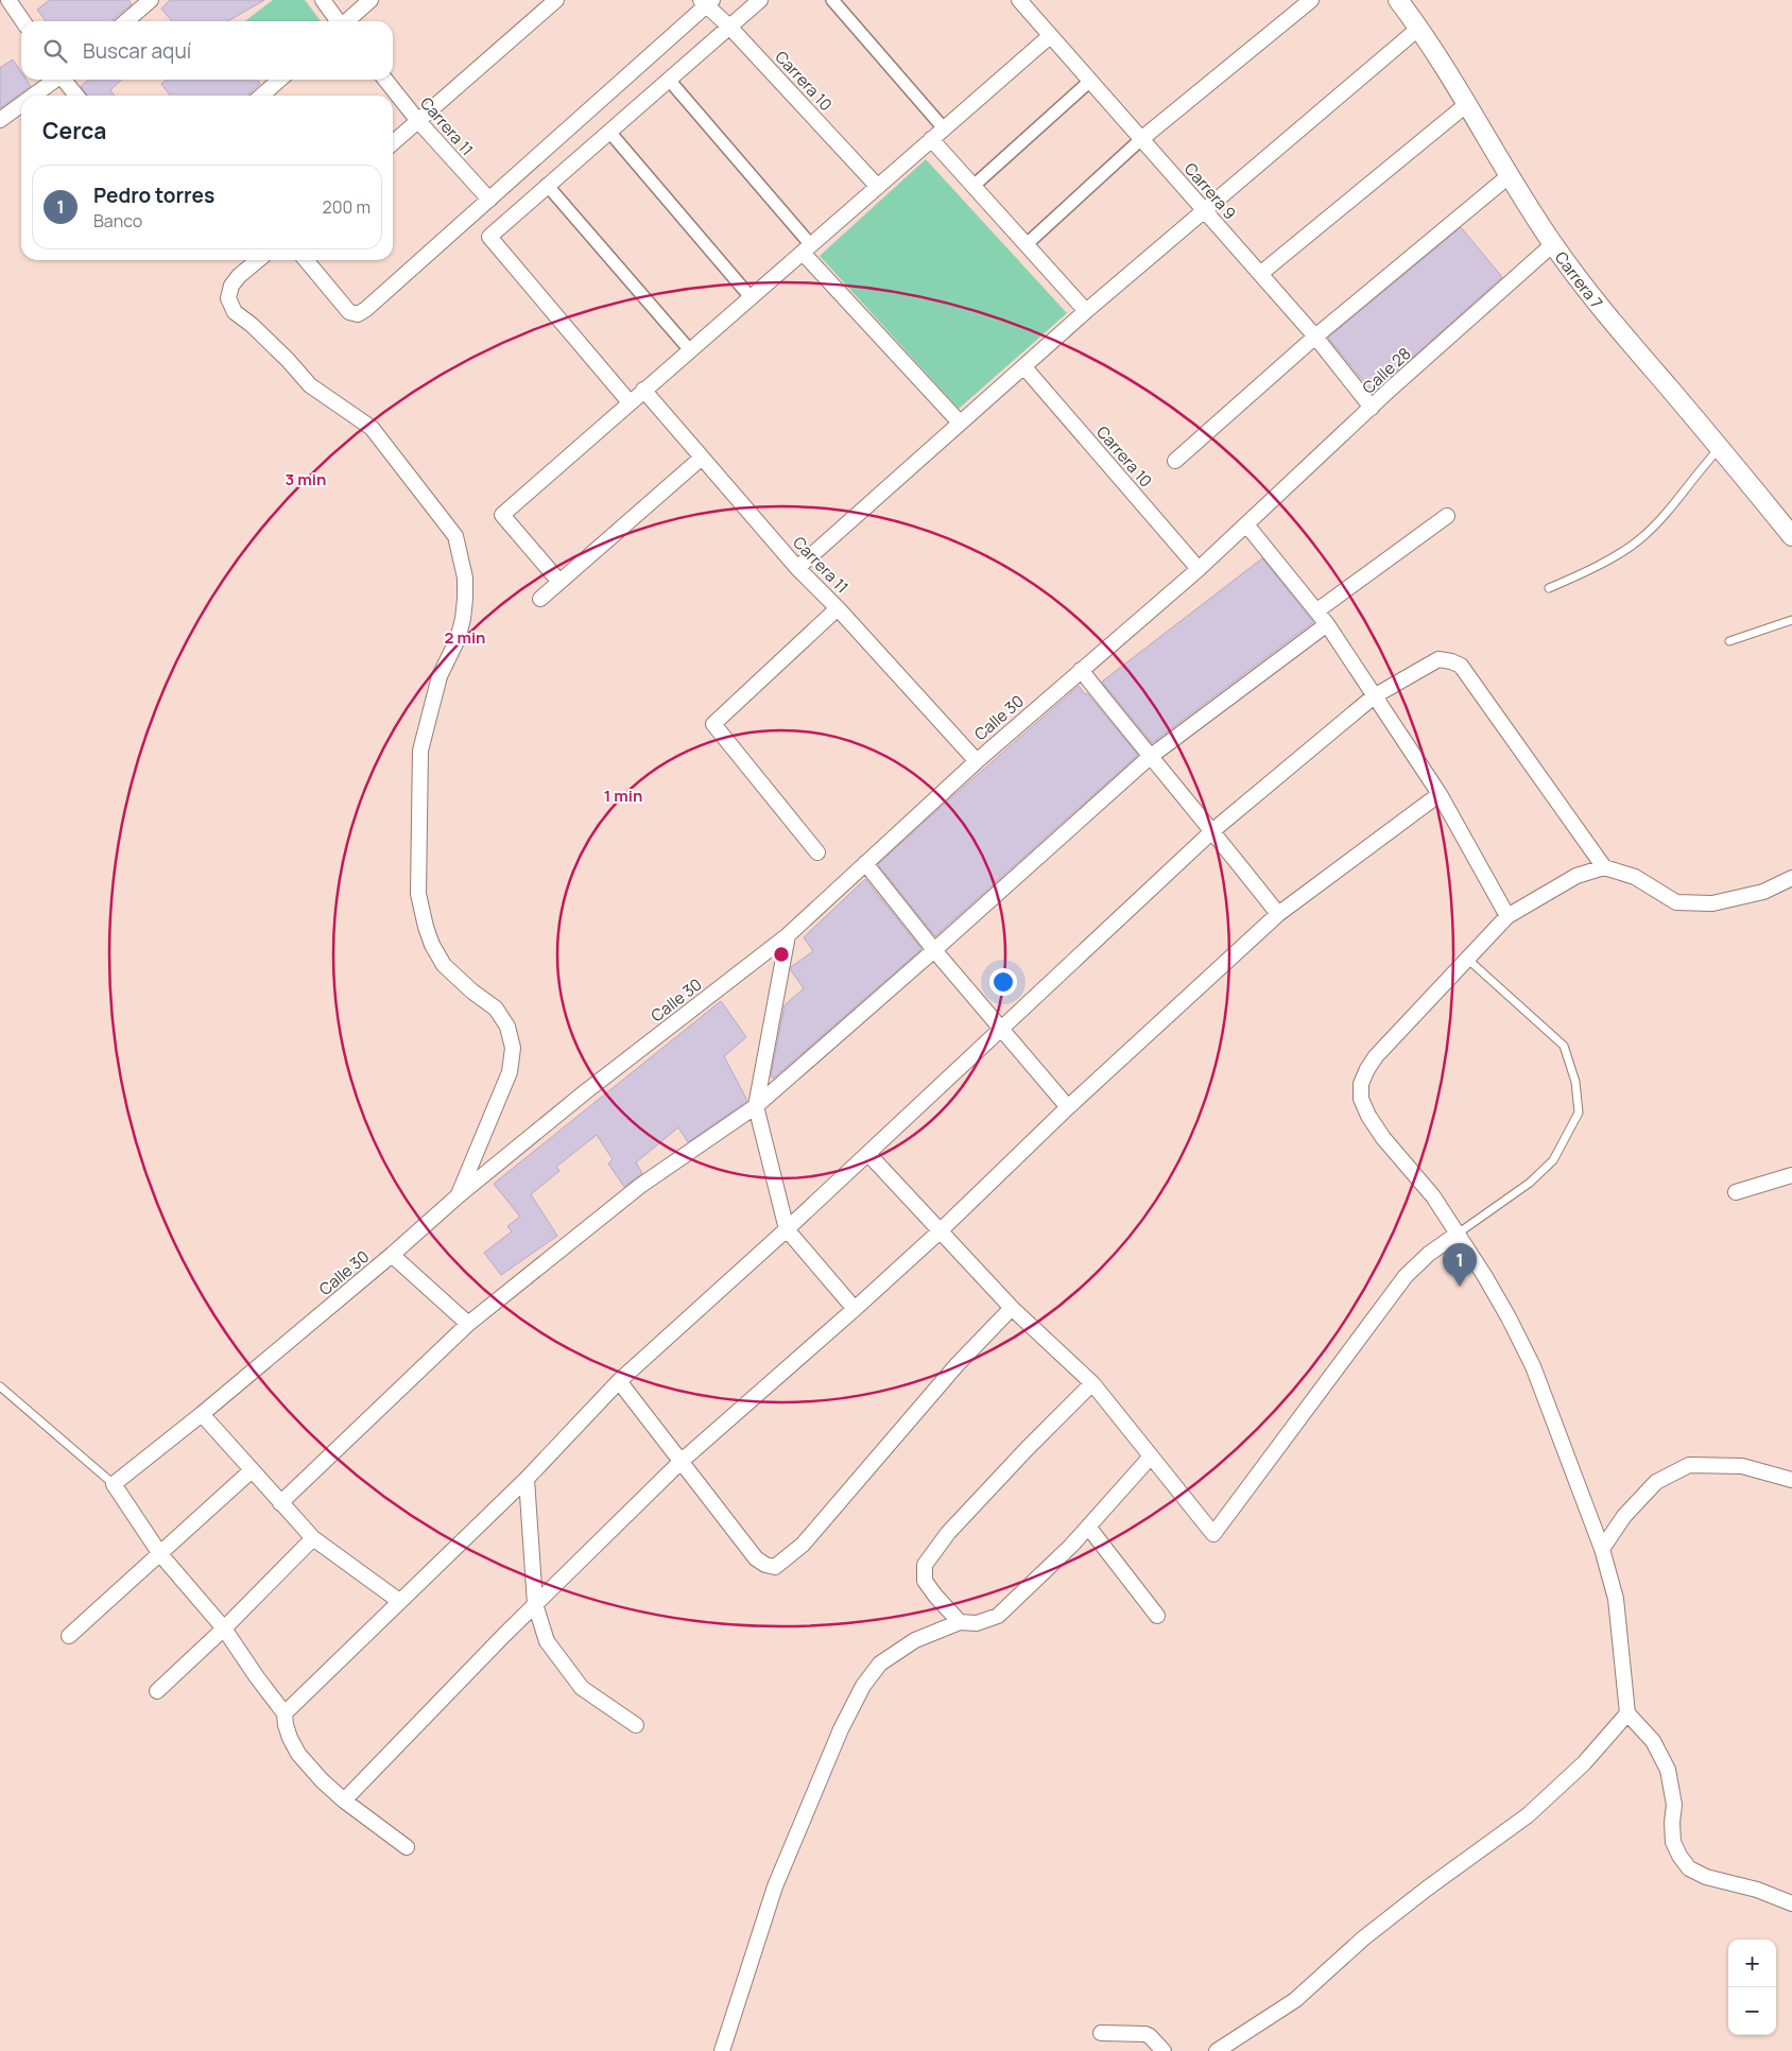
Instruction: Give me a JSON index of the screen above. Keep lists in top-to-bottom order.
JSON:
{
  "streets": {
    "street": [
      "Carrera 10",
      "Carrera 11",
      "Carrera 9",
      "Carrera 7",
      "Calle 28",
      "Calle 30"
    ]
  },
  "crossings": [
    ["Carrera 10", "Calle 30"],
    ["Carrera 11", "Calle 30"],
    ["Carrera 9", "Calle 28"],
    ["Carrera 7", "Calle 28"],
    ["Calle 28", "Calle 30"]
  ],
  "page": {
    "search": "Buscar aquí",
    "heading": "Cerca",
    "list": [
      {
        "mark": "1",
        "name": "Pedro torres",
        "note": "Banco",
        "value": "200 m"
      }
    ],
    "pins": "1",
    "map_buttons": ["+", "−"]
  },
  "rings": ["3 min", "2 min", "1 min"]
}
